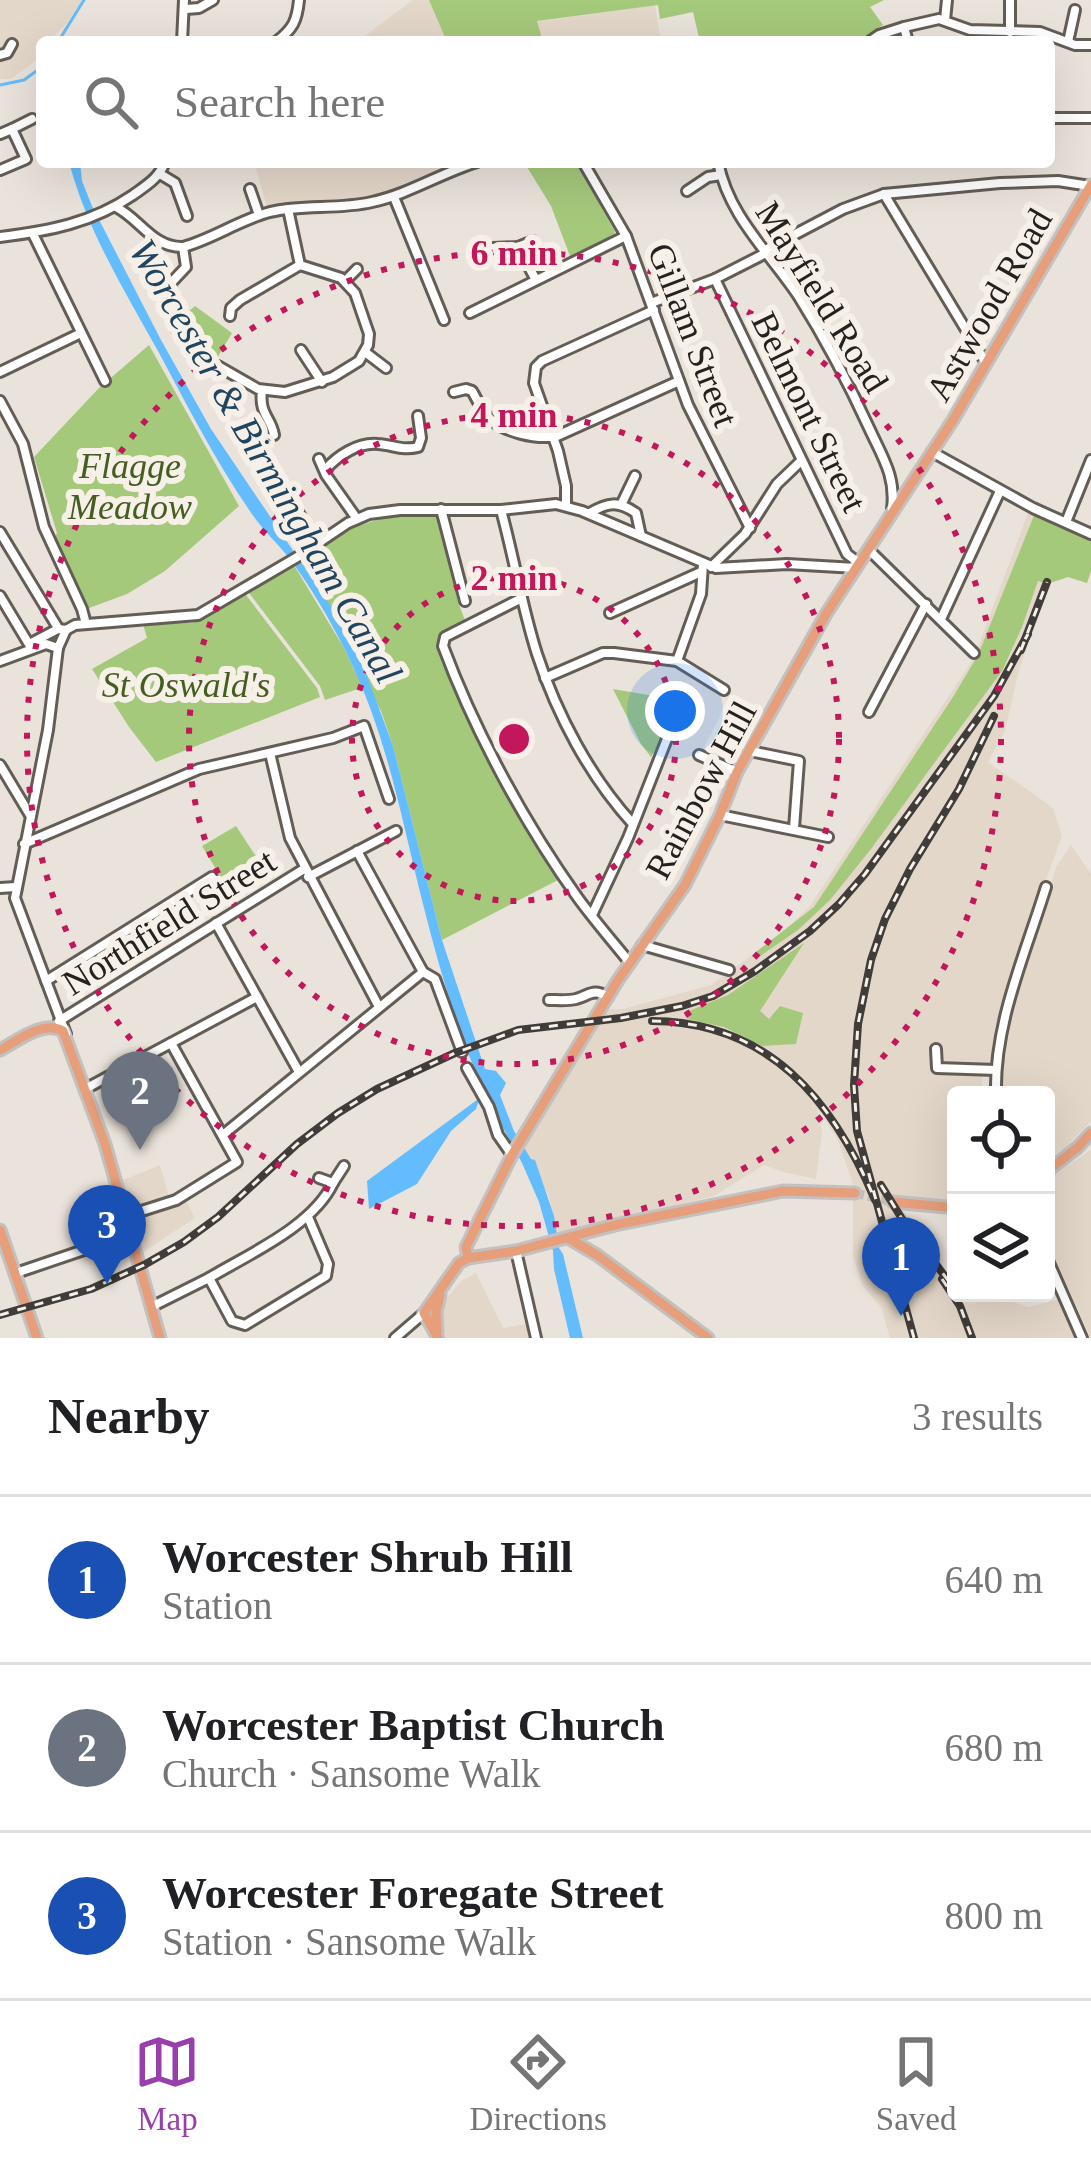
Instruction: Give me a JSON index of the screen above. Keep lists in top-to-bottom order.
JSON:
{
  "streets": {
    "main road": ["Astwood Road", "Rainbow Hill"],
    "street": [
      "Mayfield Road",
      "Gillam Street",
      "Belmont Street",
      "Northfield Street"
    ]
  },
  "crossings": [
    ["Mayfield Road", "Rainbow Hill"],
    ["Astwood Road", "Rainbow Hill"],
    ["Belmont Street", "Rainbow Hill"]
  ],
  "water": ["Worcester & Birmingham Canal"],
  "parks": ["Flagge Meadow", "St Oswald's"],
  "page": {
    "search": "Search here",
    "pins": ["2", "3", "1"],
    "heading": ["Nearby", "3 results"],
    "list": [
      {
        "mark": "1",
        "name": "Worcester Shrub Hill",
        "note": "Station",
        "value": "640 m"
      },
      {
        "mark": "2",
        "name": "Worcester Baptist Church",
        "note": "Church · Sansome Walk",
        "value": "680 m"
      },
      {
        "mark": "3",
        "name": "Worcester Foregate Street",
        "note": "Station · Sansome Walk",
        "value": "800 m"
      }
    ],
    "nav": ["Map", "Directions", "Saved"]
  },
  "rings": ["6 min", "4 min", "2 min"]
}
